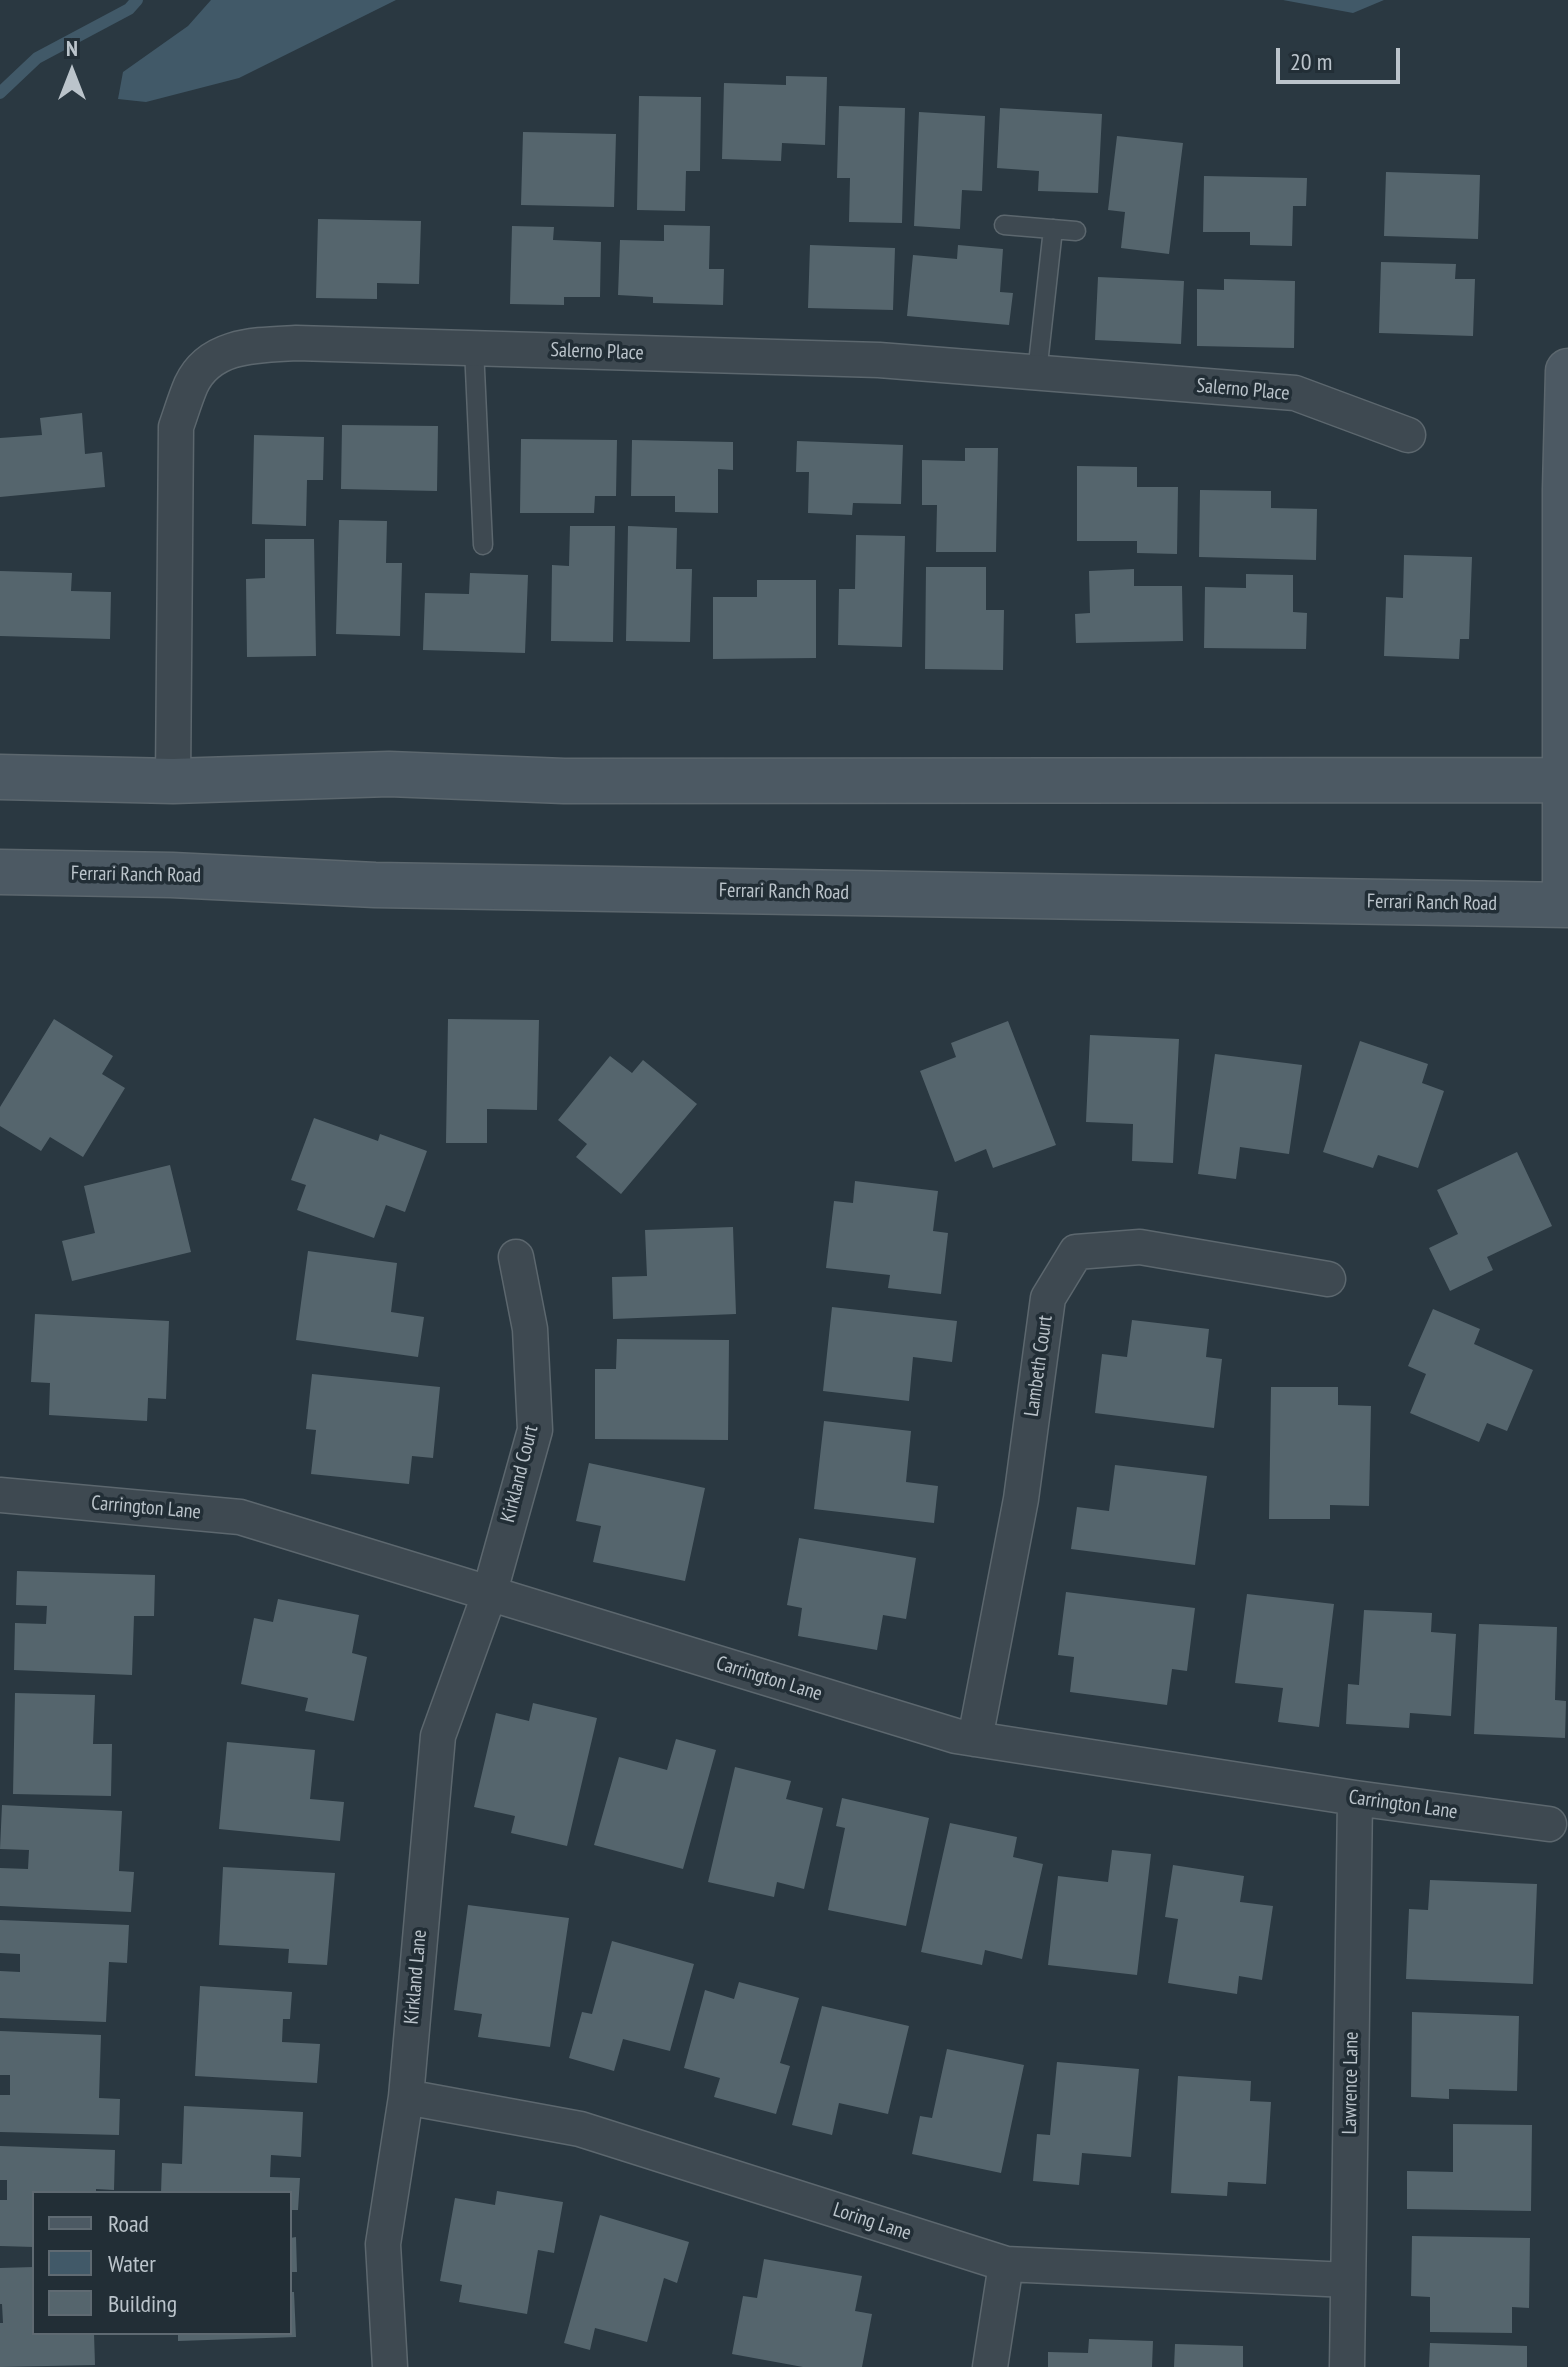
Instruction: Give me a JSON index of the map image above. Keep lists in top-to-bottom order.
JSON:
{
  "streets": {
    "street": [
      "Salerno Place",
      "Ferrari Ranch Road",
      "Lambeth Court",
      "Kirkland Court",
      "Carrington Lane",
      "Kirkland Lane",
      "Lawrence Lane",
      "Loring Lane"
    ]
  },
  "crossings": [
    ["Lambeth Court", "Carrington Lane"],
    ["Kirkland Court", "Carrington Lane"],
    ["Kirkland Court", "Kirkland Lane"],
    ["Carrington Lane", "Kirkland Lane"],
    ["Carrington Lane", "Lawrence Lane"],
    ["Kirkland Lane", "Loring Lane"],
    ["Lawrence Lane", "Loring Lane"]
  ],
  "legend": ["Road", "Water", "Building"],
  "scale_bar": "20 m",
  "north": "top"
}
